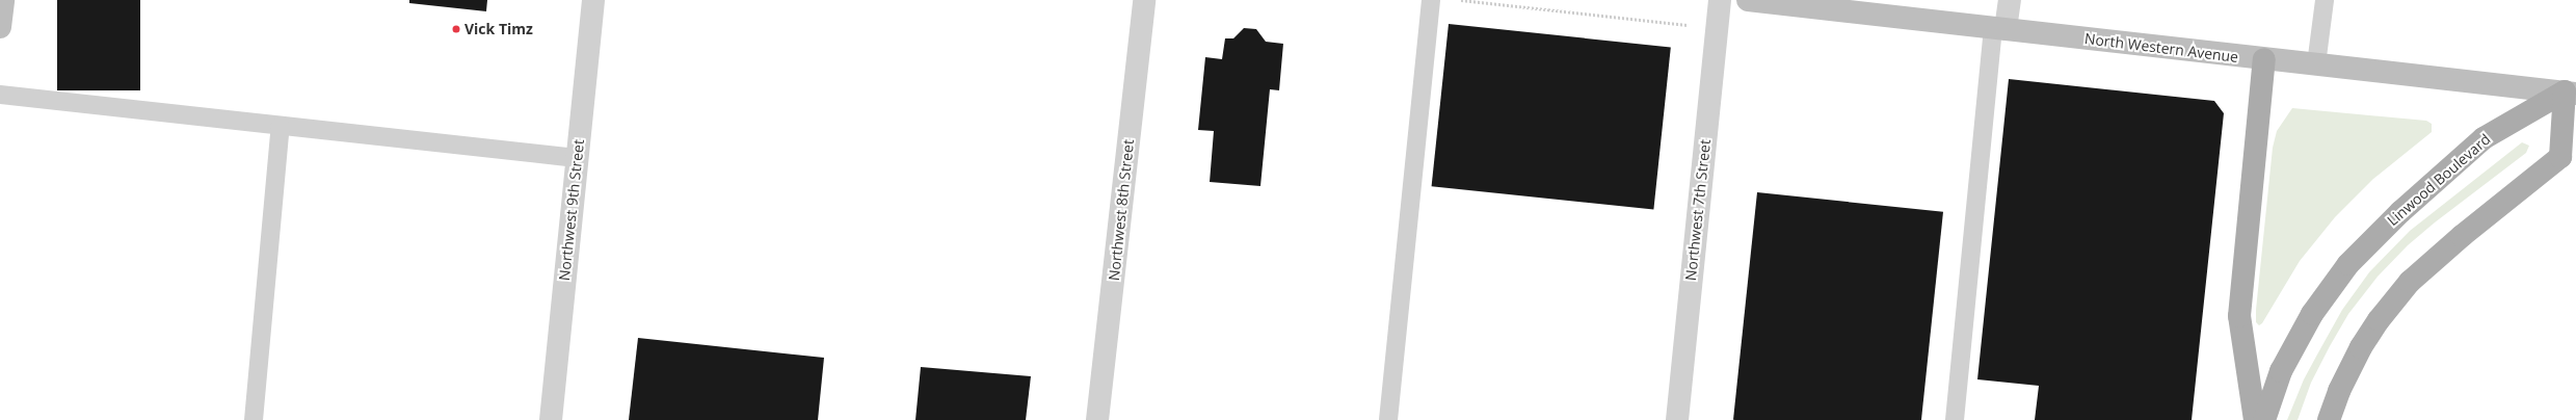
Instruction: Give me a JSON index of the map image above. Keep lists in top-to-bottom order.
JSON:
{
  "streets": {
    "main road": ["North Western Avenue", "Linwood Boulevard"],
    "street": ["Northwest 9th Street", "Northwest 8th Street", "Northwest 7th Street"]
  },
  "crossings": [
    ["North Western Avenue", "Linwood Boulevard"]
  ],
  "places": ["Vick Timz"]
}
